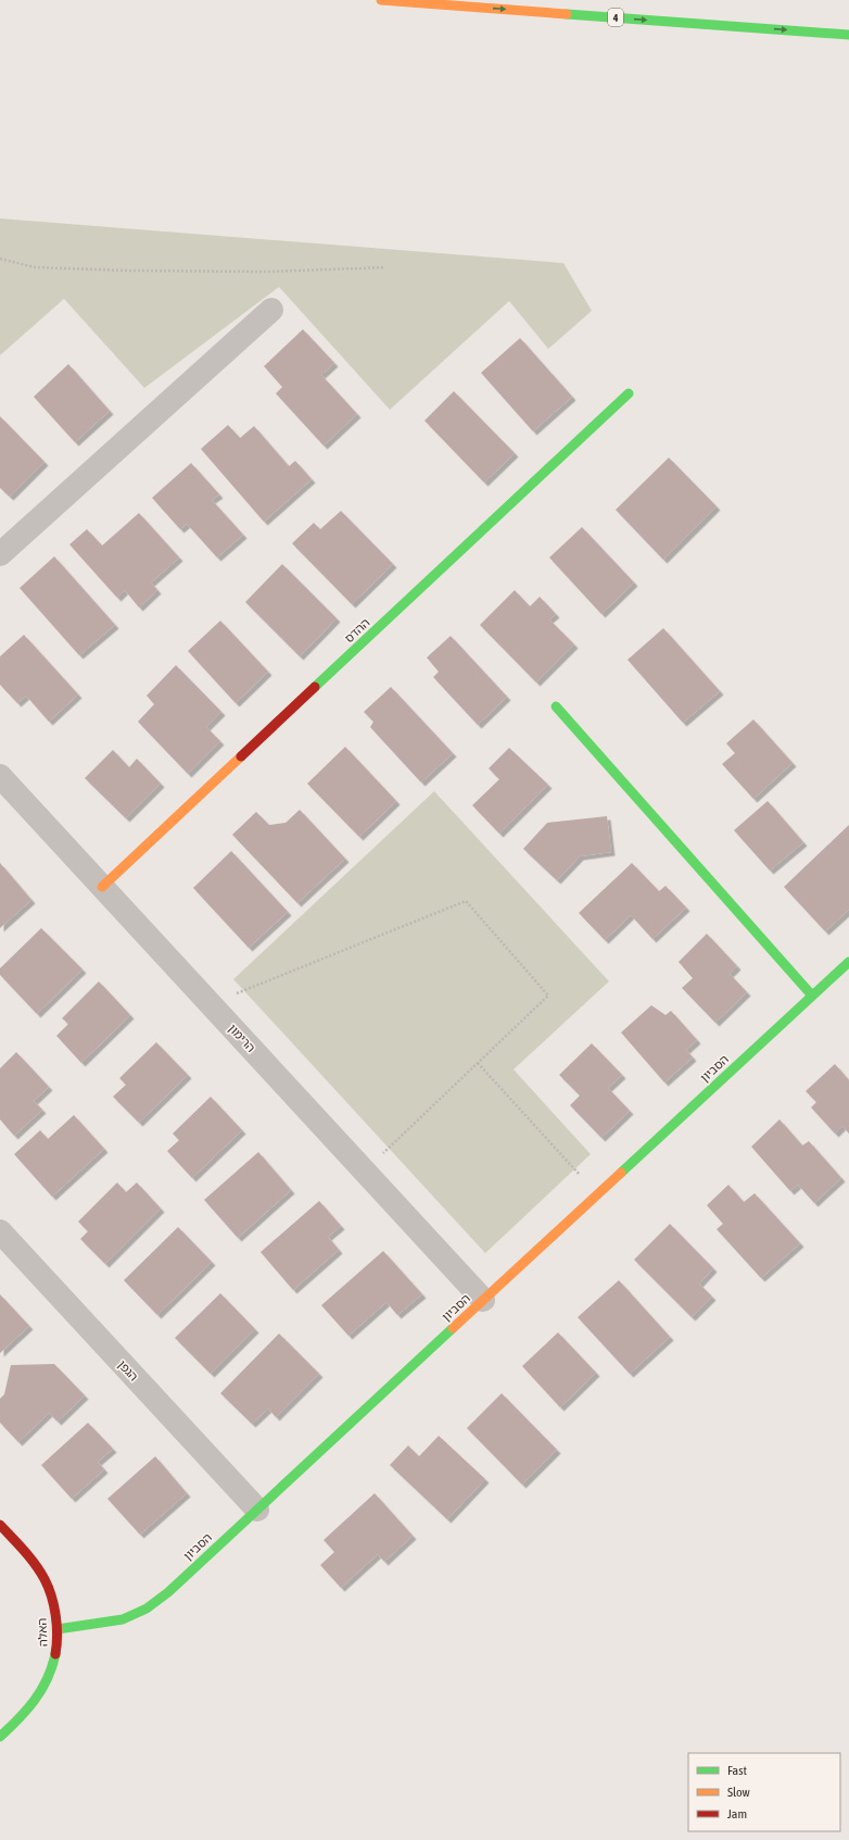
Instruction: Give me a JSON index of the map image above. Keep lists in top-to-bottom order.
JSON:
{
  "streets": {
    "main road": [
      "4",
      "ההדס",
      "הסביון",
      "האלה"
    ],
    "street": ["הרימון", "הגפן"]
  },
  "crossings": [
    ["ההדס", "הרימון"],
    ["הרימון", "הסביון"],
    ["הסביון", "הגפן"],
    ["הסביון", "האלה"]
  ],
  "legend": ["Fast", "Slow", "Jam"]
}
